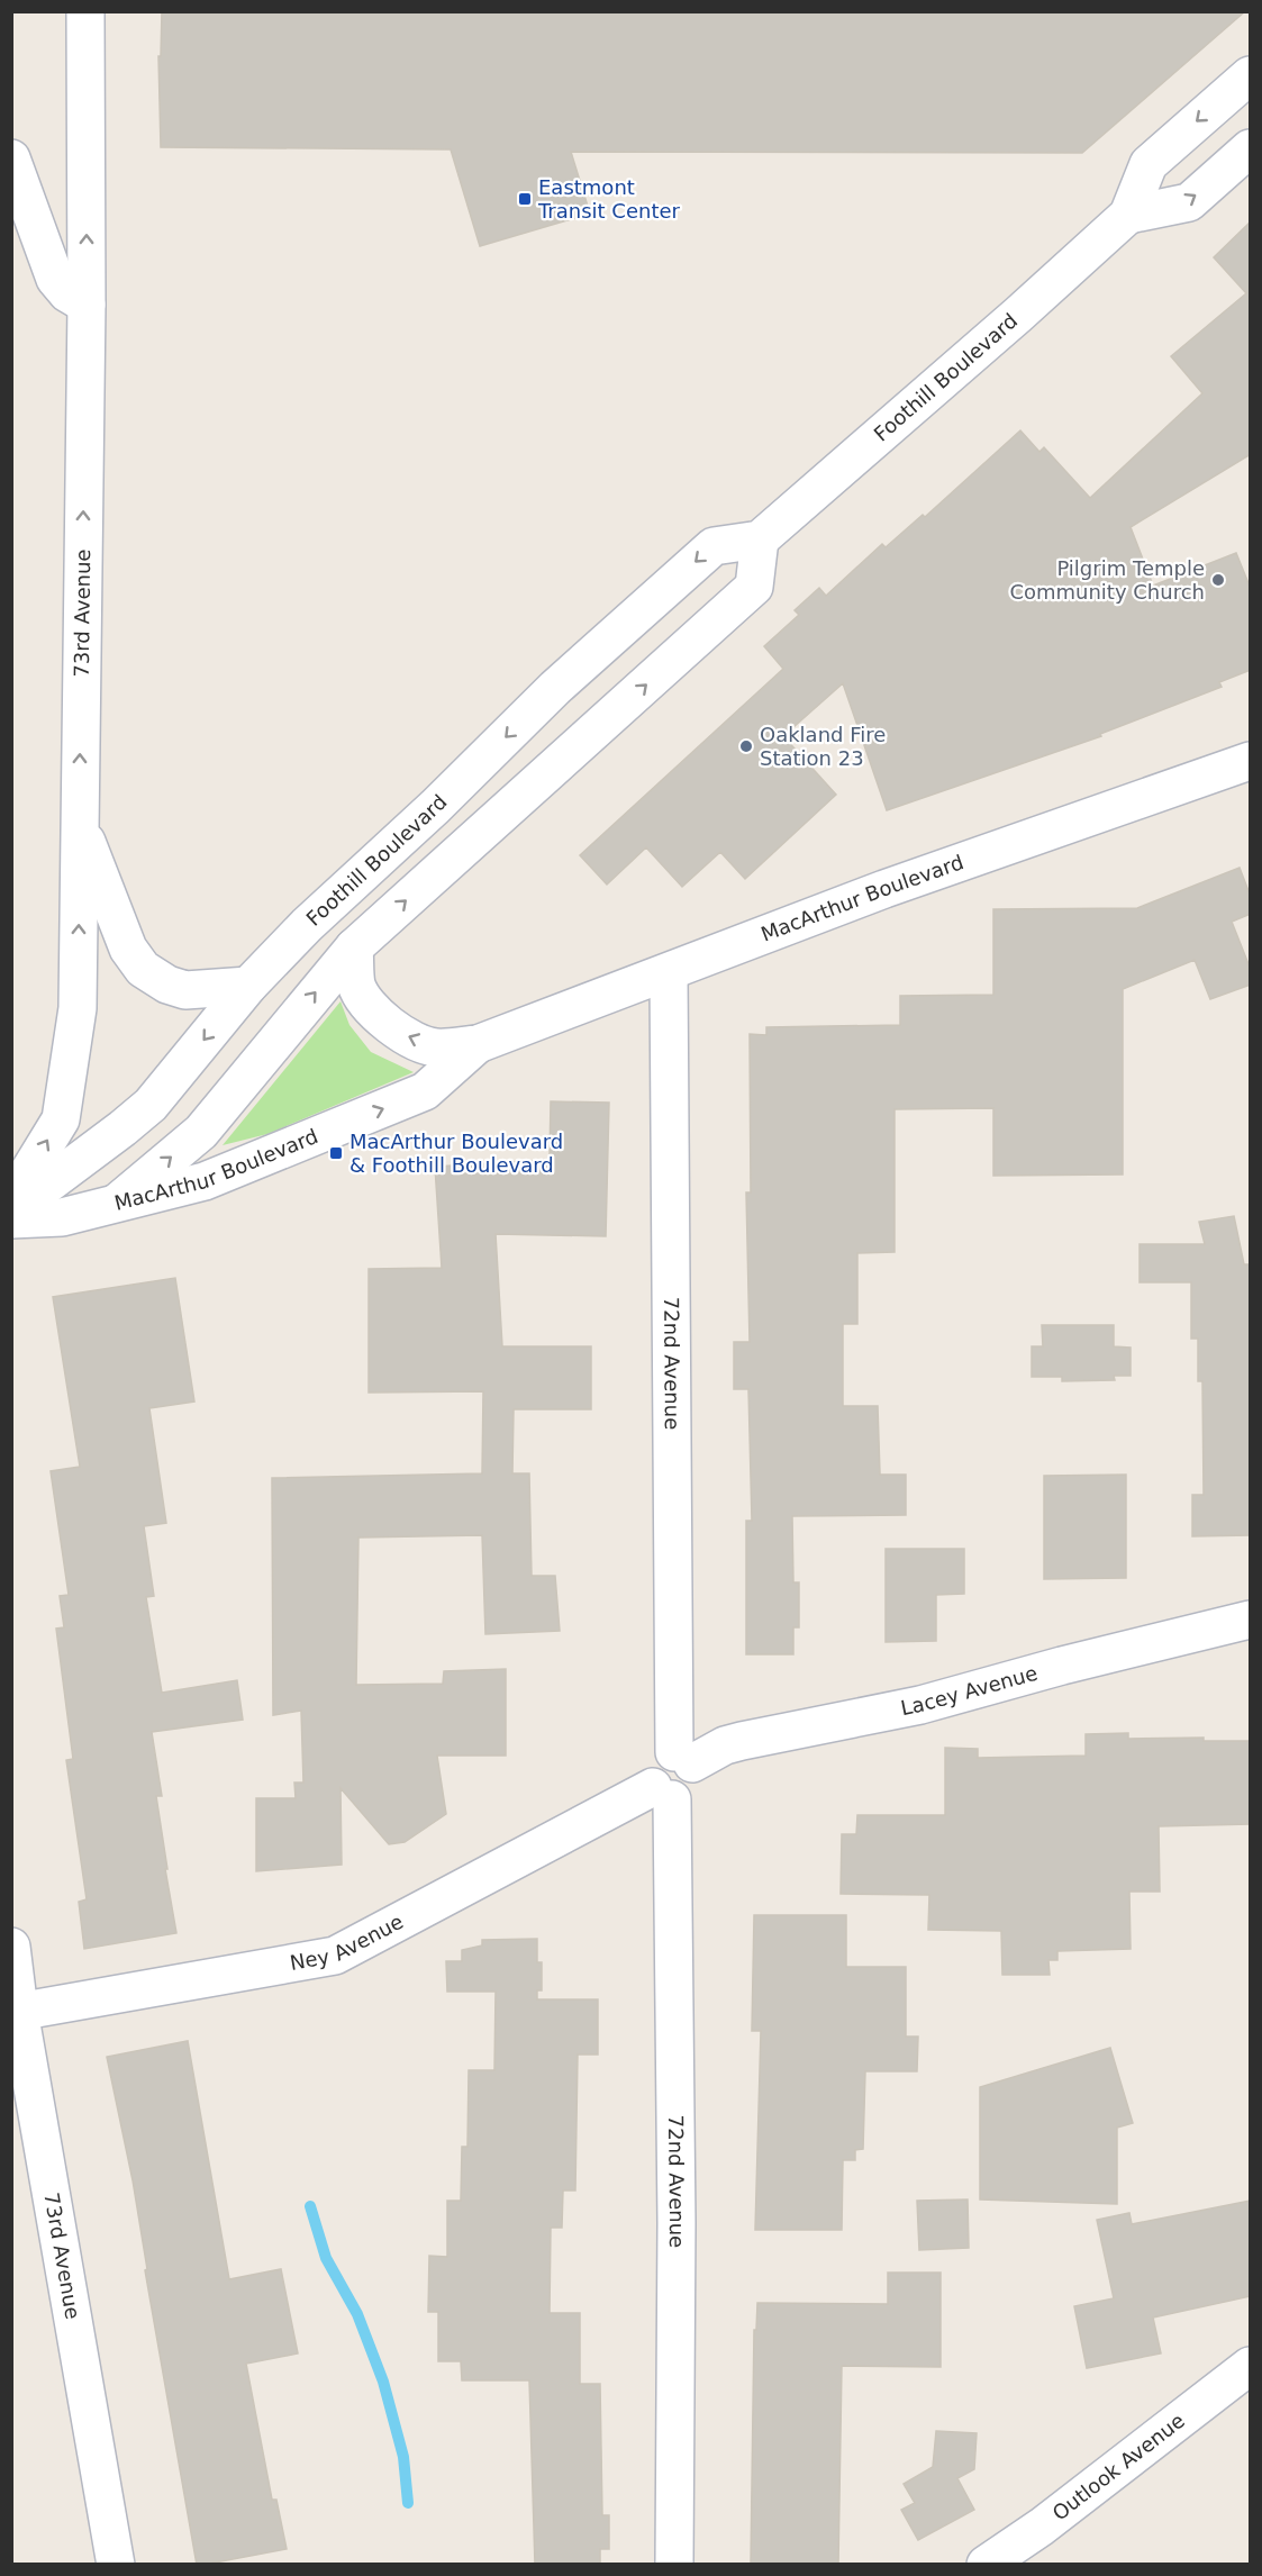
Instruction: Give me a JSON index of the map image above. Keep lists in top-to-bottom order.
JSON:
{
  "streets": {
    "main road": [
      "Foothill Boulevard",
      "73rd Avenue",
      "MacArthur Boulevard",
      "72nd Avenue",
      "Lacey Avenue",
      "Ney Avenue",
      "Outlook Avenue"
    ]
  },
  "crossings": [
    ["73rd Avenue", "Ney Avenue"],
    ["MacArthur Boulevard", "72nd Avenue"],
    ["72nd Avenue", "Lacey Avenue"],
    ["72nd Avenue", "Ney Avenue"],
    ["Lacey Avenue", "Ney Avenue"]
  ],
  "one_way": ["73rd Avenue"],
  "places": {
    "transit": ["Eastmont Transit Center", "MacArthur Boulevard & Foothill Boulevard"],
    "other": ["Pilgrim Temple Community Church", "Oakland Fire Station 23"]
  }
}
